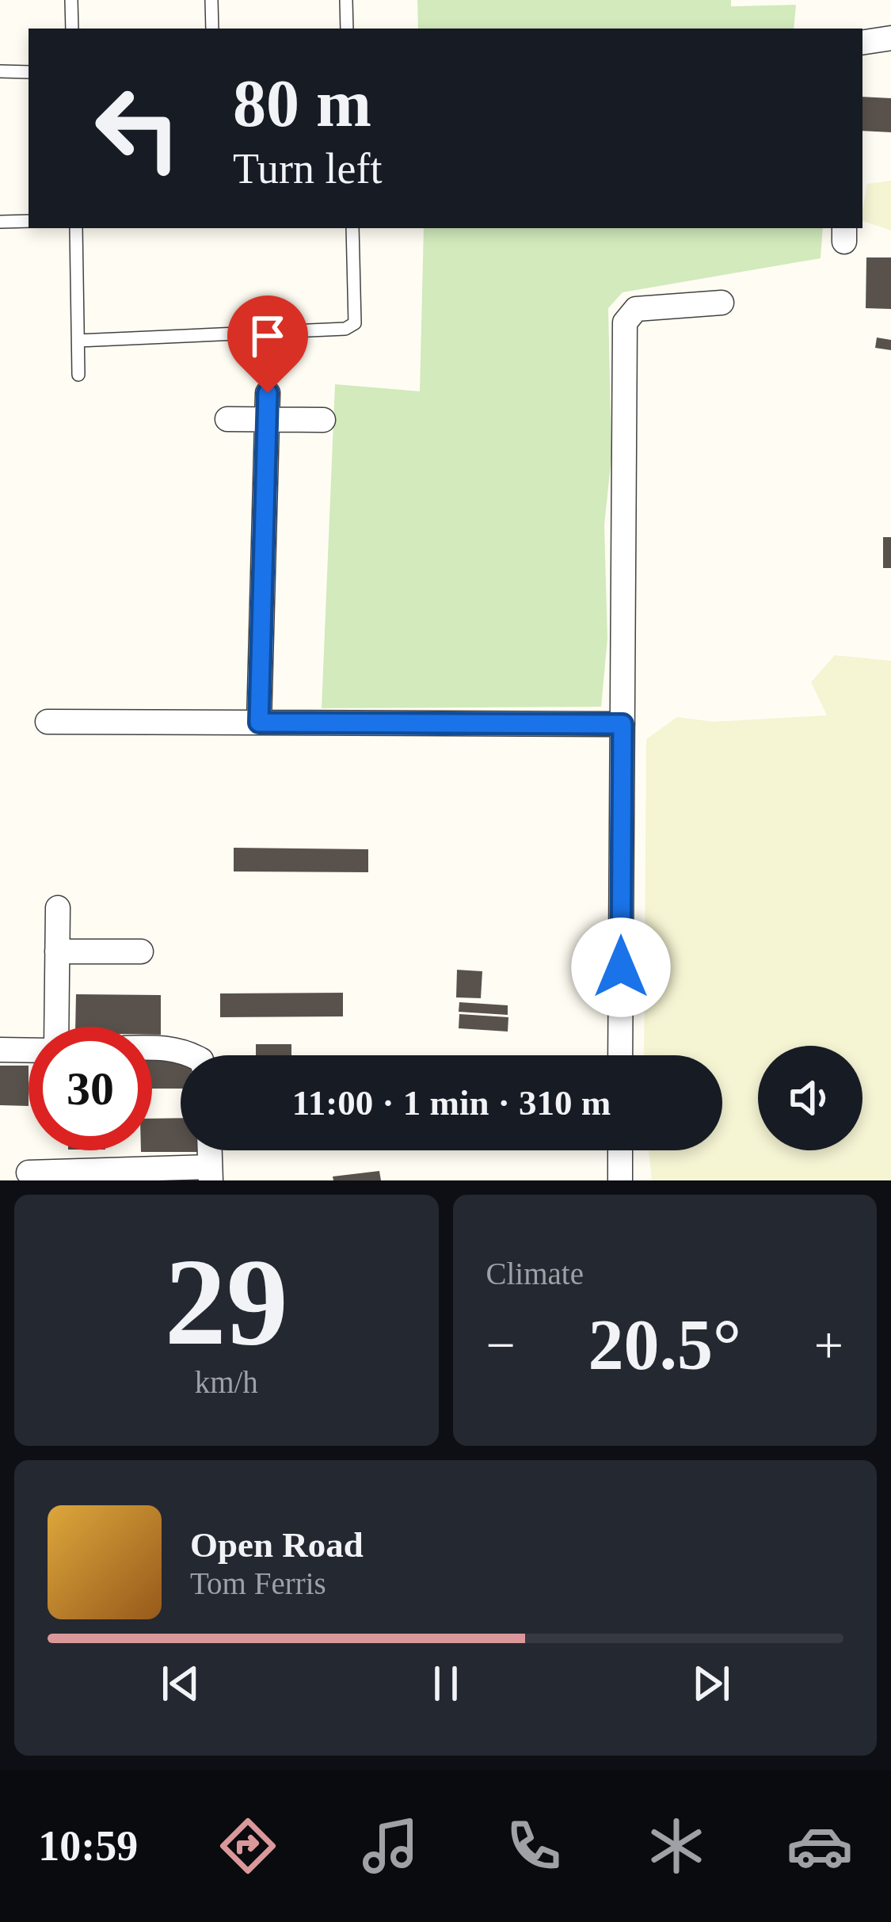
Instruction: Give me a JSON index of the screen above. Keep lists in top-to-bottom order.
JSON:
{
  "page": {
    "turn": ["80 m", "Turn left"],
    "limit": "30",
    "trip": "11:00 · 1 min · 310 m",
    "tile": [
      ["29", "km/h"],
      "Climate"
    ],
    "heat": ["−", "20.5°", "+"],
    "song": ["Open Road", "Tom Ferris"],
    "tabs": "10:59"
  }
}
